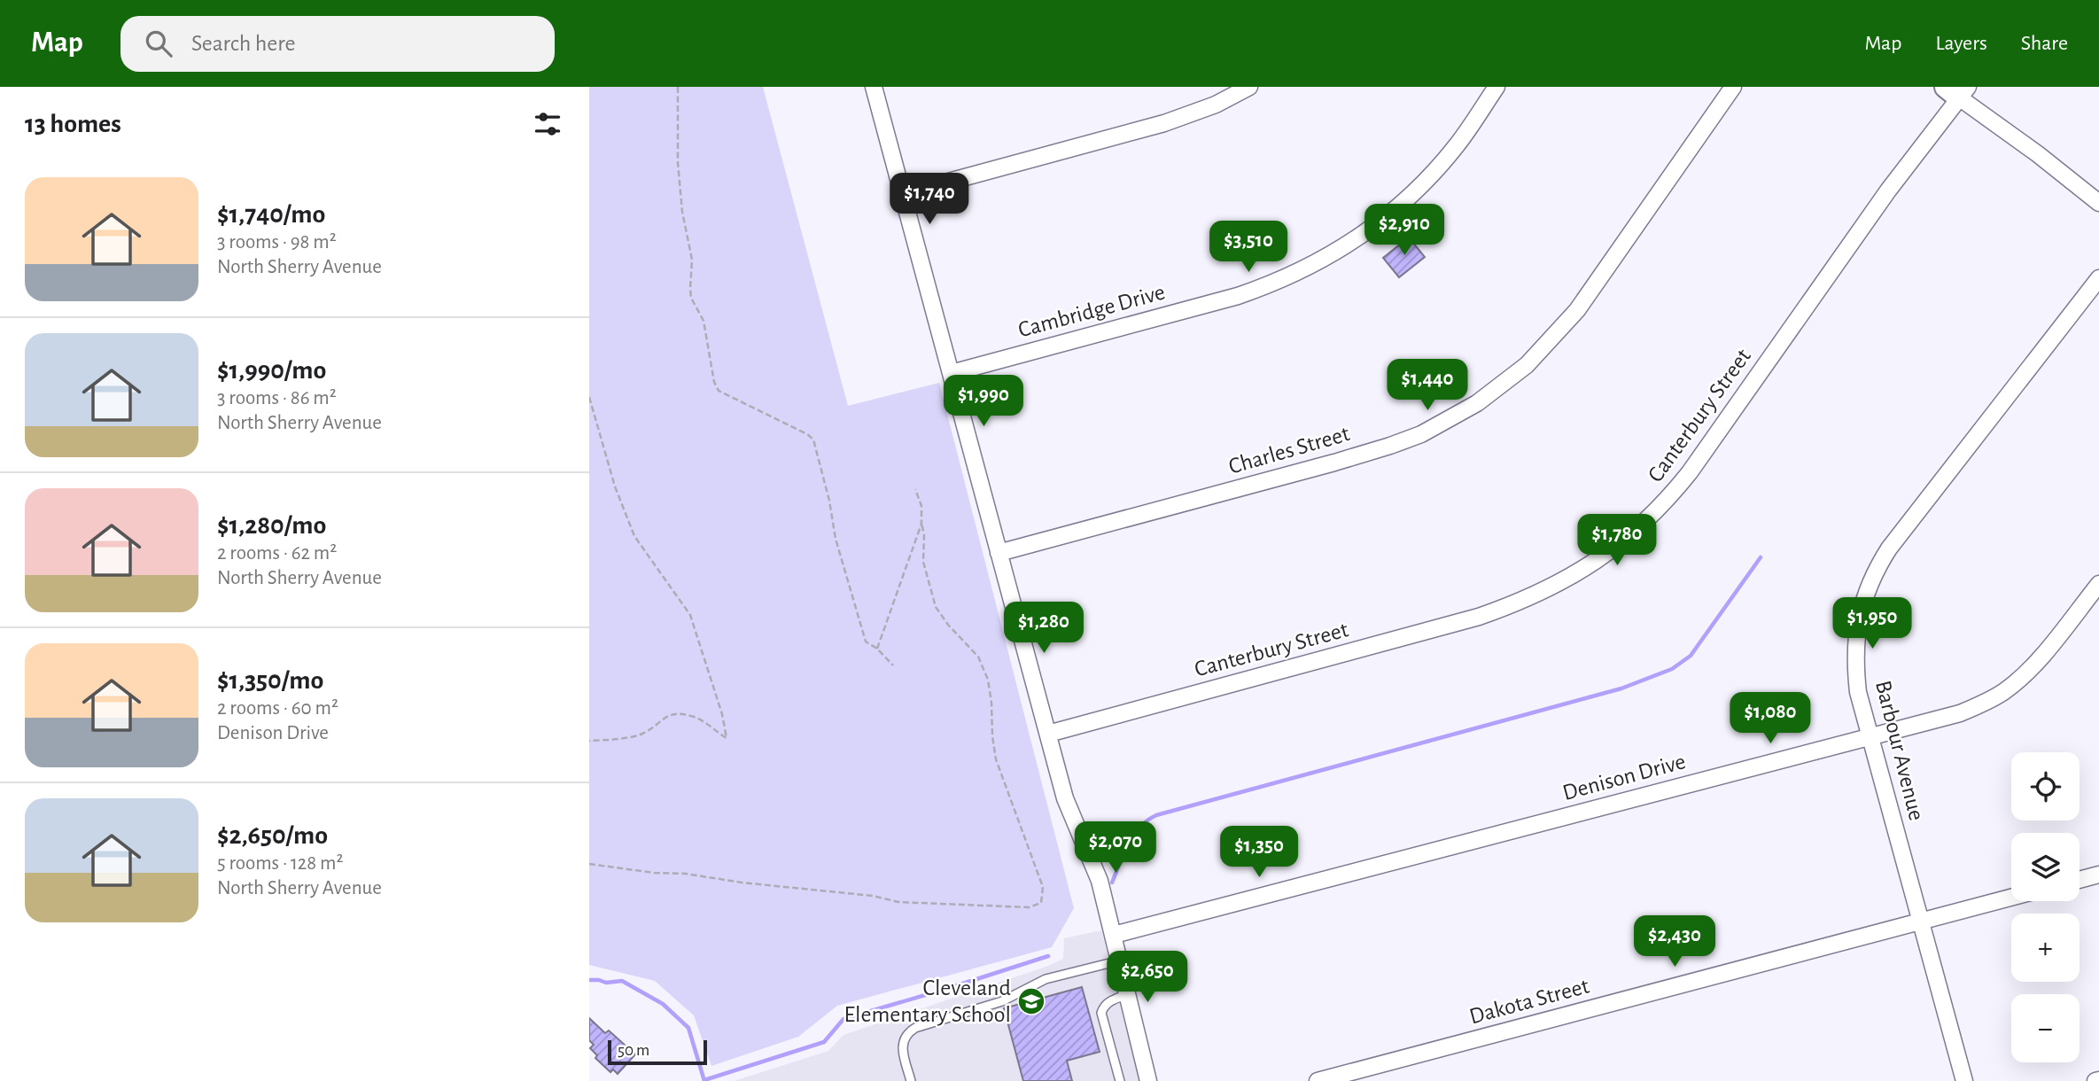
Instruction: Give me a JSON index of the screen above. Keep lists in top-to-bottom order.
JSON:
{
  "streets": {
    "street": [
      "Cambridge Drive",
      "Canterbury Street",
      "Charles Street",
      "Barbour Avenue",
      "Denison Drive",
      "Dakota Street"
    ]
  },
  "crossings": [
    ["Barbour Avenue", "Denison Drive"],
    ["Barbour Avenue", "Dakota Street"]
  ],
  "places": {
    "school or university": ["Cleveland Elementary School"]
  },
  "scale_bar": "50 m",
  "page": {
    "header": "Map",
    "search": "Search here",
    "nav": ["Map", "Layers", "Share"],
    "heading": "13 homes",
    "list": [
      {
        "name": "$1,740/mo",
        "note": "3 rooms · 98 m² · North Sherry Avenue"
      },
      {
        "name": "$1,990/mo",
        "note": "3 rooms · 86 m² · North Sherry Avenue"
      },
      {
        "name": "$1,280/mo",
        "note": "2 rooms · 62 m² · North Sherry Avenue"
      },
      {
        "name": "$1,350/mo",
        "note": "2 rooms · 60 m² · Denison Drive"
      },
      {
        "name": "$2,650/mo",
        "note": "5 rooms · 128 m² · North Sherry Avenue"
      }
    ],
    "price": [
      "$1,740",
      "$2,910",
      "$3,510",
      "$1,440",
      "$1,990",
      "$1,780",
      "$1,950",
      "$1,280",
      "$1,080",
      "$2,070",
      "$1,350",
      "$2,430",
      "$2,650"
    ],
    "map_buttons": ["+", "−"],
    "scale": "50 m"
  }
}
